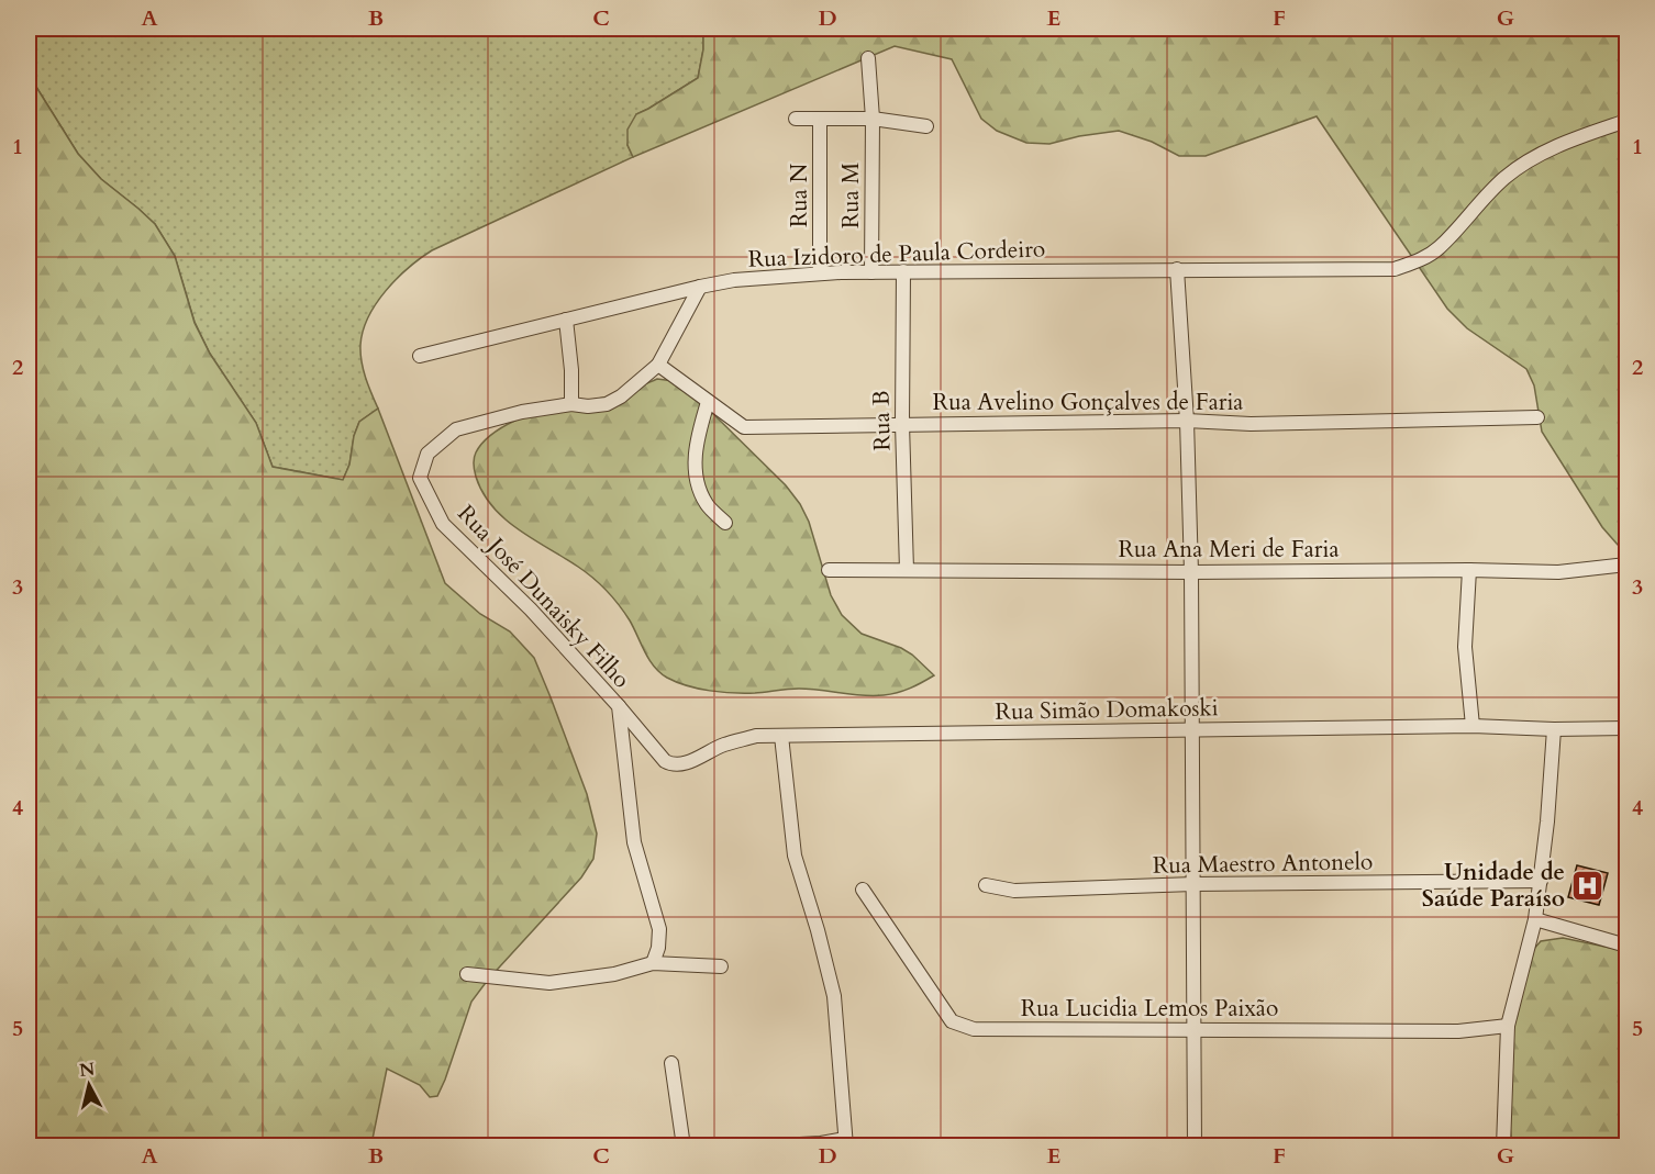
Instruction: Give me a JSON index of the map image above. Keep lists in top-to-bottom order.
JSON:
{
  "streets": {
    "street": [
      "Rua N",
      "Rua M",
      "Rua Izidoro de Paula Cordeiro",
      "Rua Avelino Gonçalves de Faria",
      "Rua B",
      "Rua Ana Meri de Faria",
      "Rua José Dunaisky Filho",
      "Rua Simão Domakoski",
      "Rua Maestro Antonelo",
      "Rua Lucidia Lemos Paixão"
    ]
  },
  "crossings": [
    ["Rua N", "Rua Izidoro de Paula Cordeiro"],
    ["Rua M", "Rua Izidoro de Paula Cordeiro"],
    ["Rua Izidoro de Paula Cordeiro", "Rua B"],
    ["Rua Avelino Gonçalves de Faria", "Rua B"],
    ["Rua Avelino Gonçalves de Faria", "Rua José Dunaisky Filho"],
    ["Rua B", "Rua Ana Meri de Faria"],
    ["Rua José Dunaisky Filho", "Rua Simão Domakoski"]
  ],
  "places": {
    "hospital": ["Unidade de Saúde Paraíso"]
  },
  "north": "top",
  "grid": {
    "columns": [
      "A",
      "B",
      "C",
      "D",
      "E",
      "F",
      "G"
    ],
    "rows": [
      "1",
      "2",
      "3",
      "4",
      "5"
    ]
  }
}
